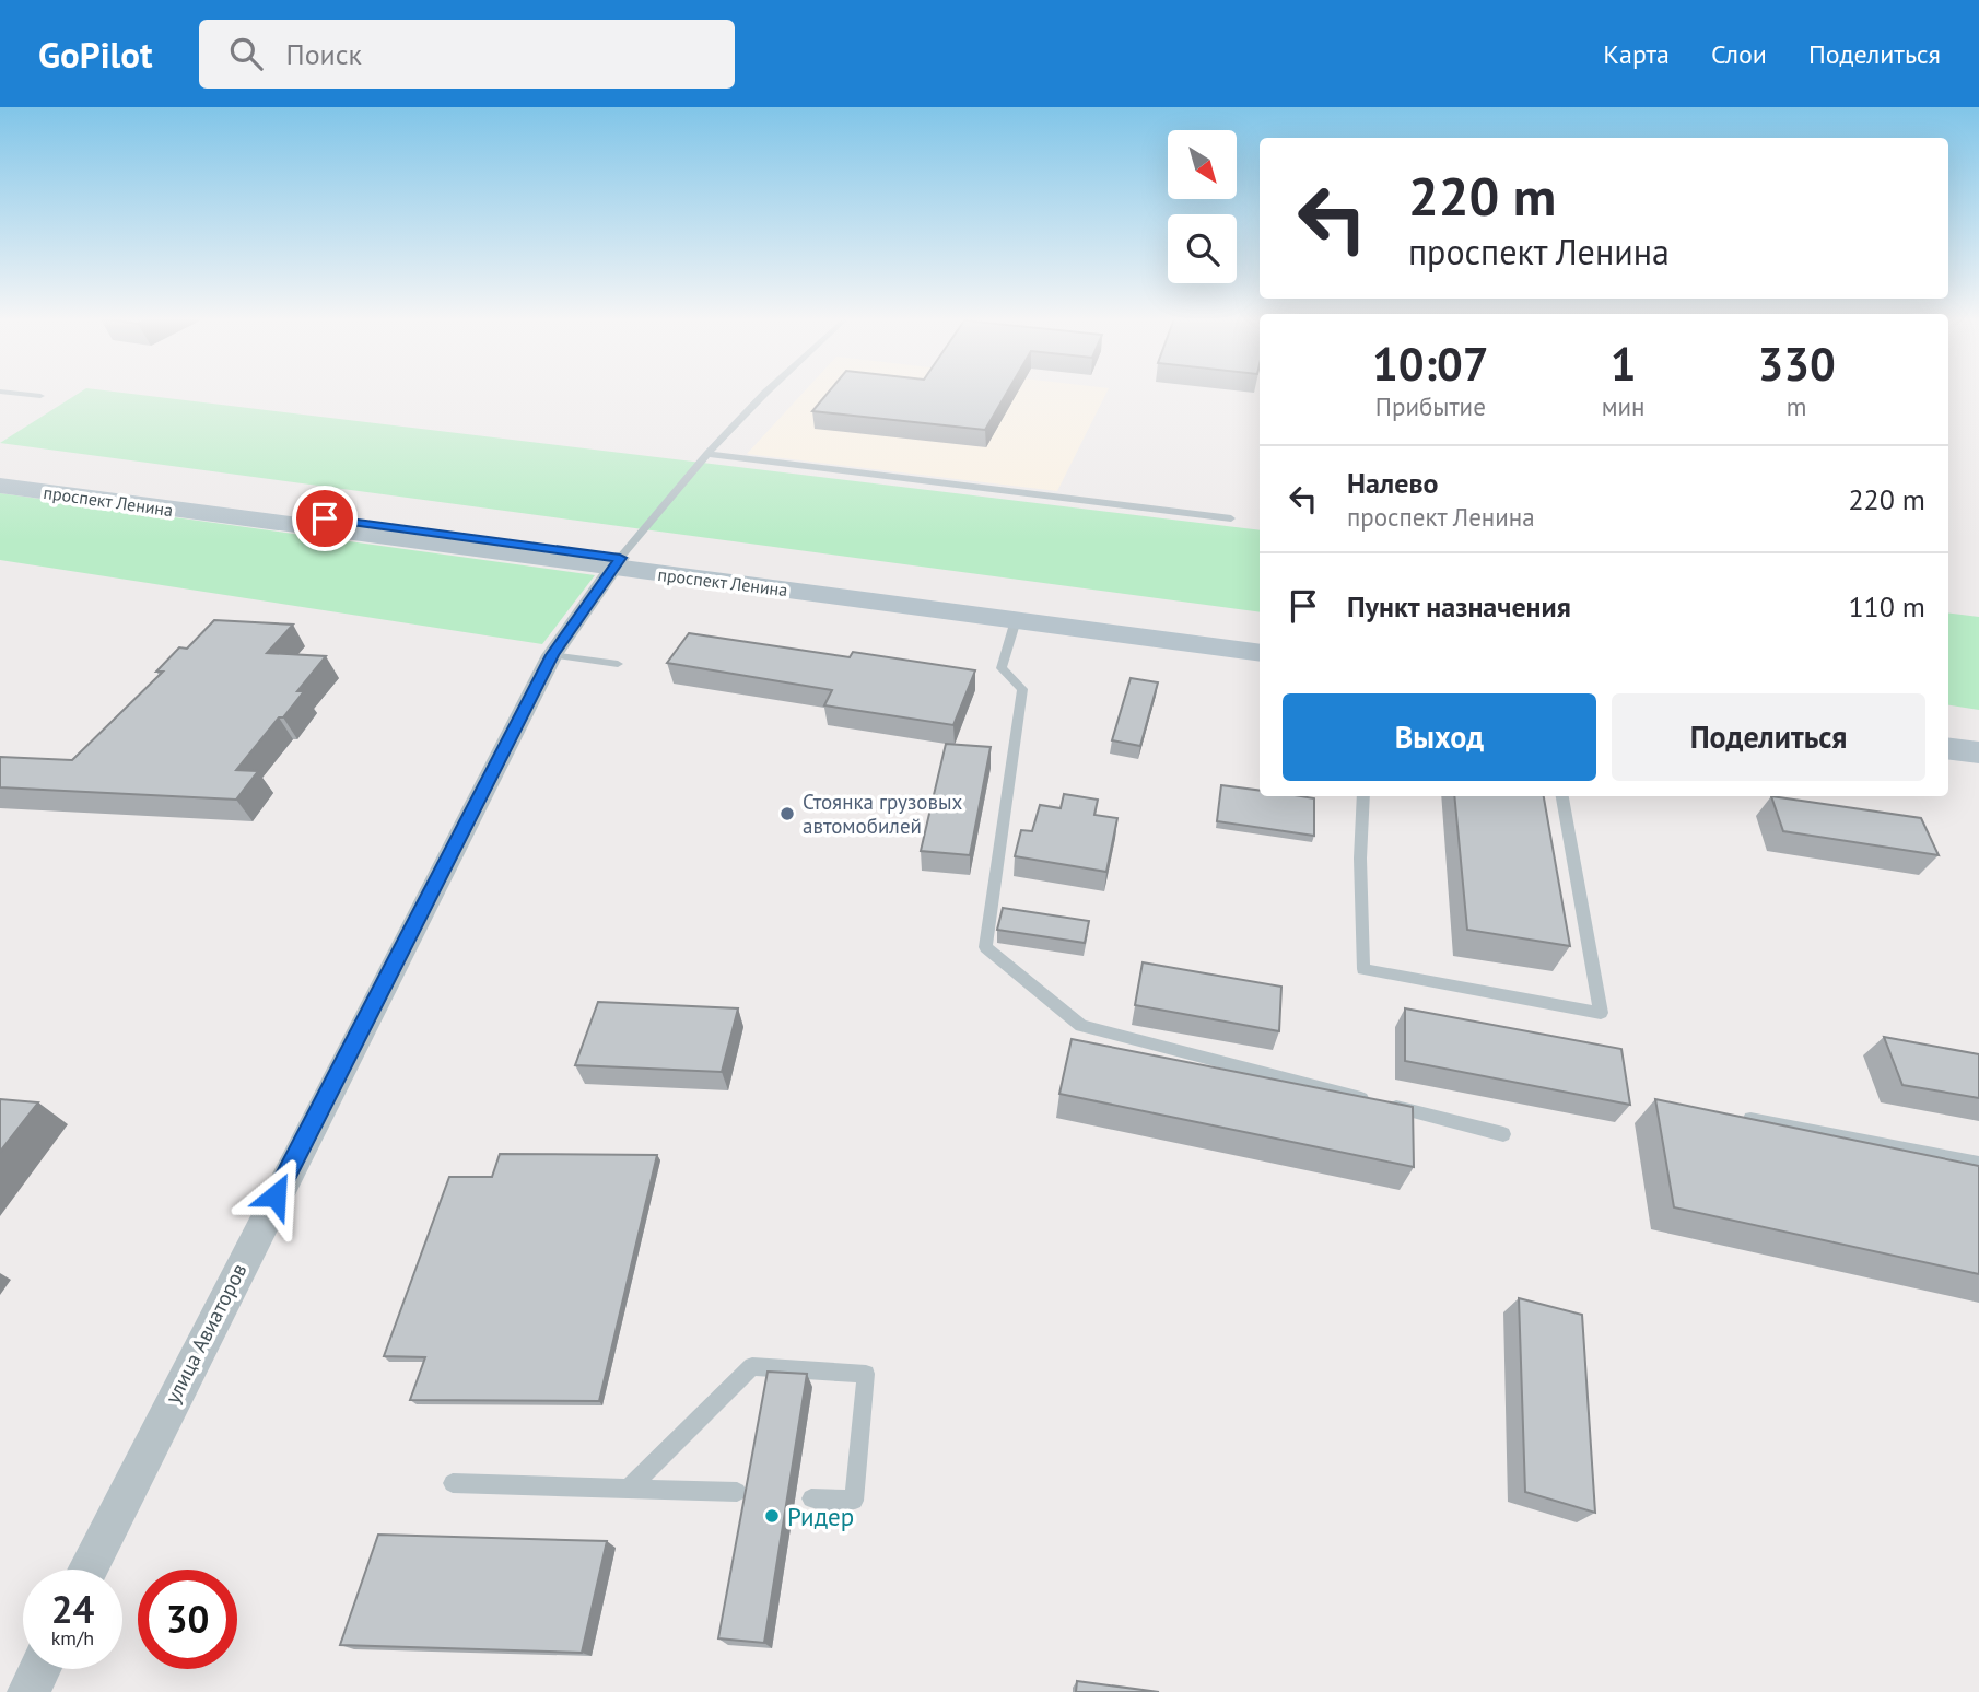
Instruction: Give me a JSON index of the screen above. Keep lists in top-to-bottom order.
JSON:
{
  "streets": {
    "main road": ["проспект Ленина"],
    "street": ["улица Авиаторов"]
  },
  "crossings": [
    ["проспект Ленина", "улица Авиаторов"]
  ],
  "places": ["Стоянка грузовых автомобилей", "Ридер"],
  "north": "bottom right",
  "page": {
    "header": "GoPilot",
    "search": "Поиск",
    "nav": ["Карта", "Слои", "Поделиться"],
    "turn": ["220 m", "проспект Ленина"],
    "eta": [
      "10:07",
      "Прибытие",
      "1",
      "мин",
      "330",
      "m"
    ],
    "list": [
      {
        "name": "Налево",
        "note": "проспект Ленина",
        "value": "220 m"
      },
      {
        "name": "Пункт назначения",
        "value": "110 m"
      }
    ],
    "buttons": ["Выход", "Поделиться"],
    "speed": "24 km/h",
    "limit": "30"
  }
}
